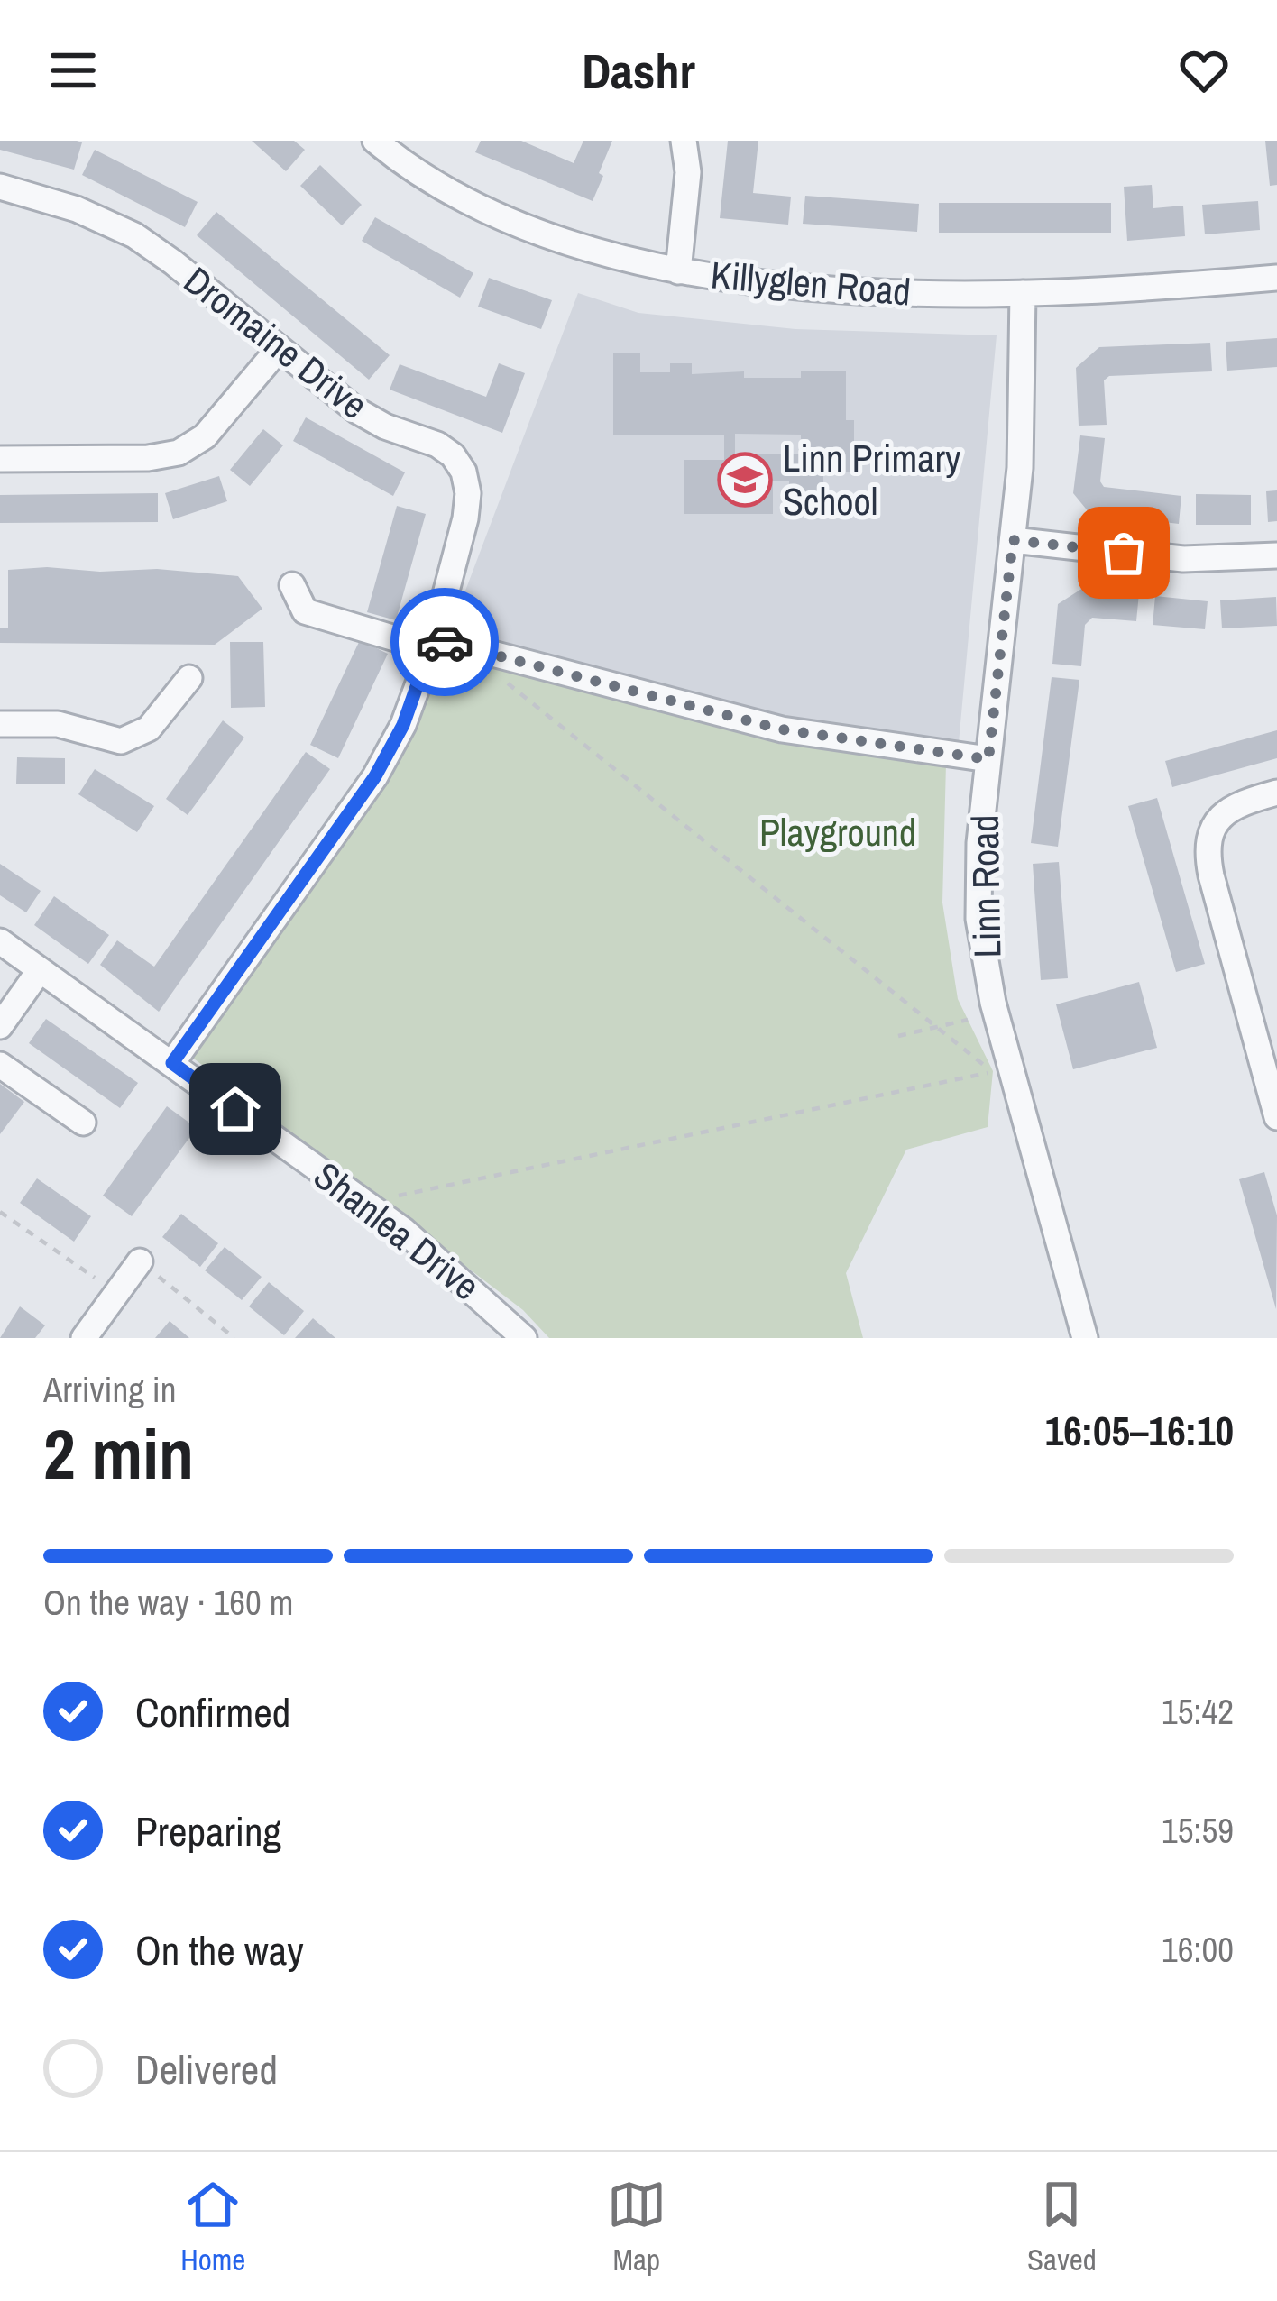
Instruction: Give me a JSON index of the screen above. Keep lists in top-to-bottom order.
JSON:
{
  "streets": {
    "street": [
      "Killyglen Road",
      "Dromaine Drive",
      "Linn Road",
      "Shanlea Drive"
    ]
  },
  "crossings": [
    ["Killyglen Road", "Linn Road"],
    ["Dromaine Drive", "Shanlea Drive"]
  ],
  "parks": ["Playground"],
  "places": {
    "school or university": ["Linn Primary School"]
  },
  "page": {
    "header": "Dashr",
    "heading": ["2 min", "Arriving in", "16:05–16:10"],
    "bar": "On the way · 160 m",
    "list": [
      ["Confirmed", "15:42"],
      ["Preparing", "15:59"],
      ["On the way", "16:00"],
      "Delivered"
    ],
    "tabs": ["Home", "Map", "Saved"]
  }
}
